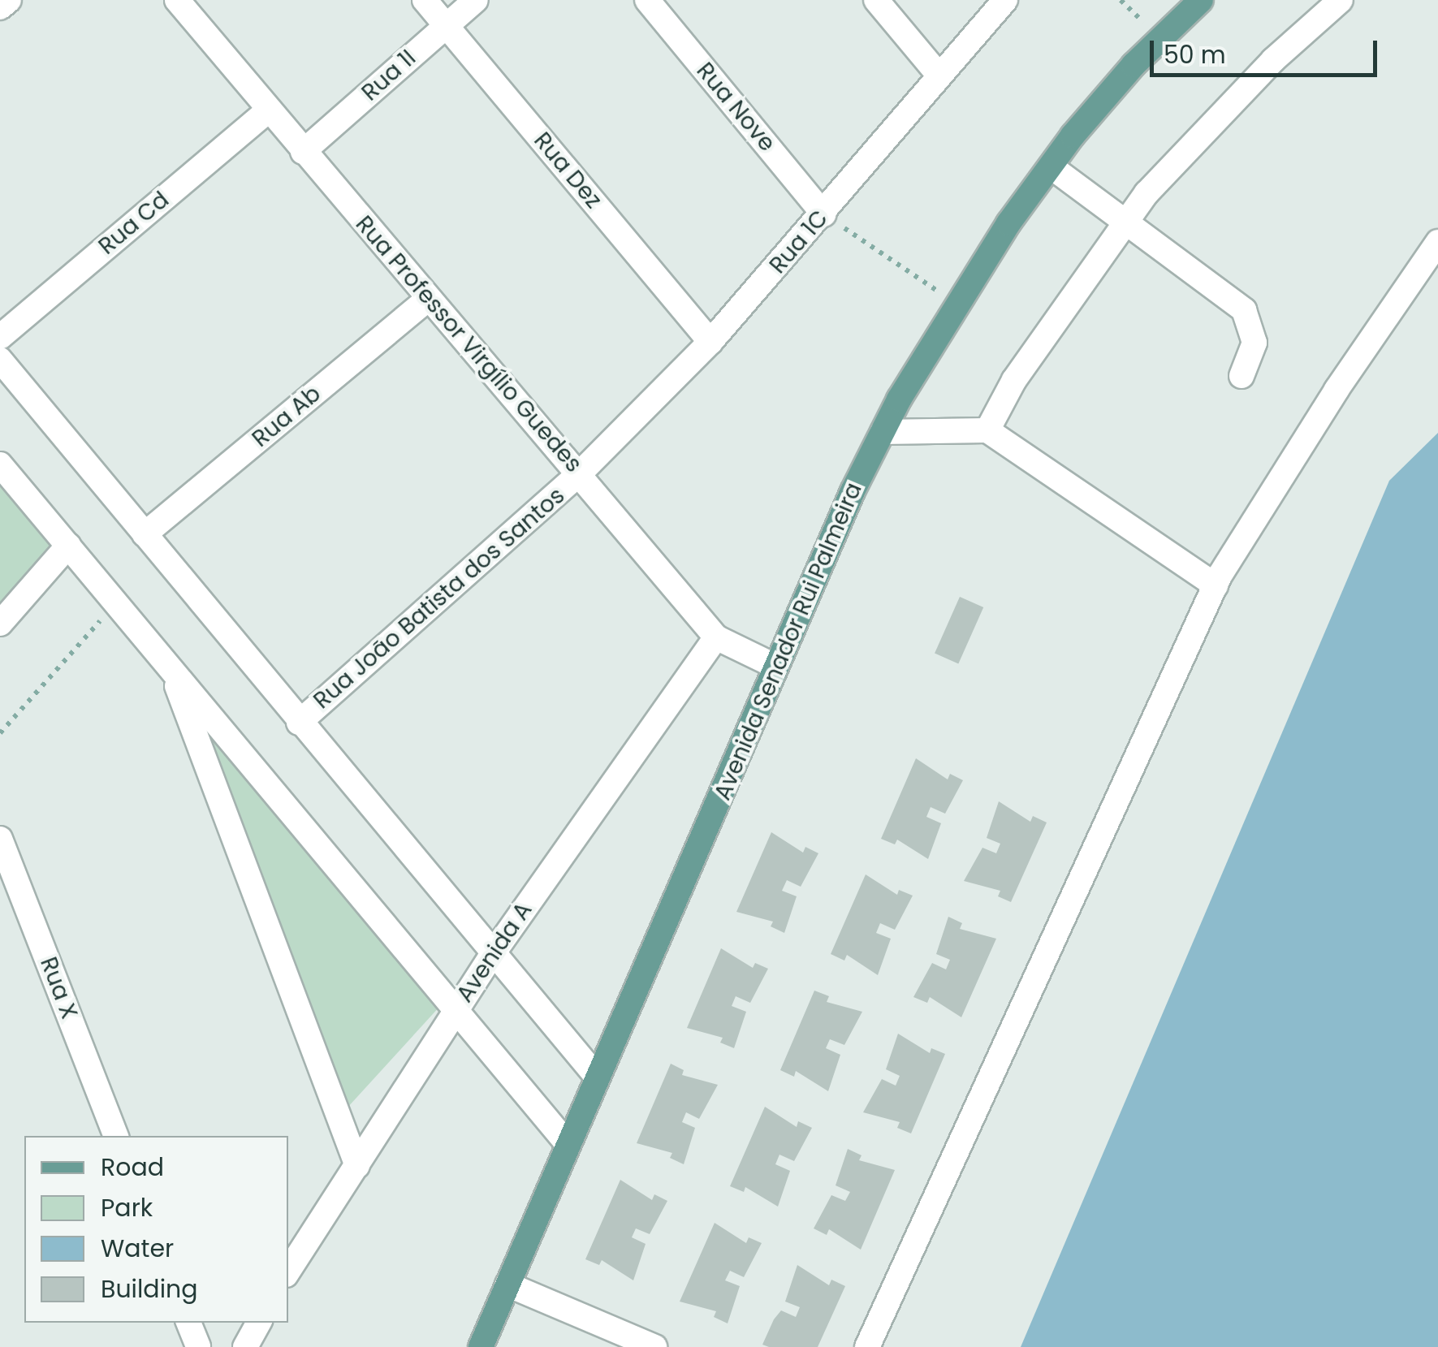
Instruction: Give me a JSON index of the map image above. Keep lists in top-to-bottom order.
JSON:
{
  "streets": {
    "main road": ["Avenida Senador Rui Palmeira"],
    "street": [
      "Rua 1I",
      "Rua Nove",
      "Rua Dez",
      "Rua Cd",
      "Rua 1C",
      "Rua Professor Virgílio Guedes",
      "Rua Ab",
      "Rua João Batista dos Santos",
      "Avenida A",
      "Rua X"
    ]
  },
  "crossings": [
    ["Rua 1I", "Rua Dez"],
    ["Rua 1I", "Rua Professor Virgílio Guedes"],
    ["Rua Nove", "Rua 1C"],
    ["Rua Dez", "Rua 1C"],
    ["Rua Cd", "Rua Professor Virgílio Guedes"],
    ["Rua 1C", "Rua Professor Virgílio Guedes"],
    ["Rua 1C", "Rua João Batista dos Santos"],
    ["Rua Professor Virgílio Guedes", "Rua Ab"],
    ["Rua Professor Virgílio Guedes", "Rua João Batista dos Santos"],
    ["Rua Professor Virgílio Guedes", "Avenida Senador Rui Palmeira"],
    ["Rua Professor Virgílio Guedes", "Avenida A"]
  ],
  "legend": [
    "Road",
    "Park",
    "Water",
    "Building"
  ],
  "scale_bar": "50 m"
}
